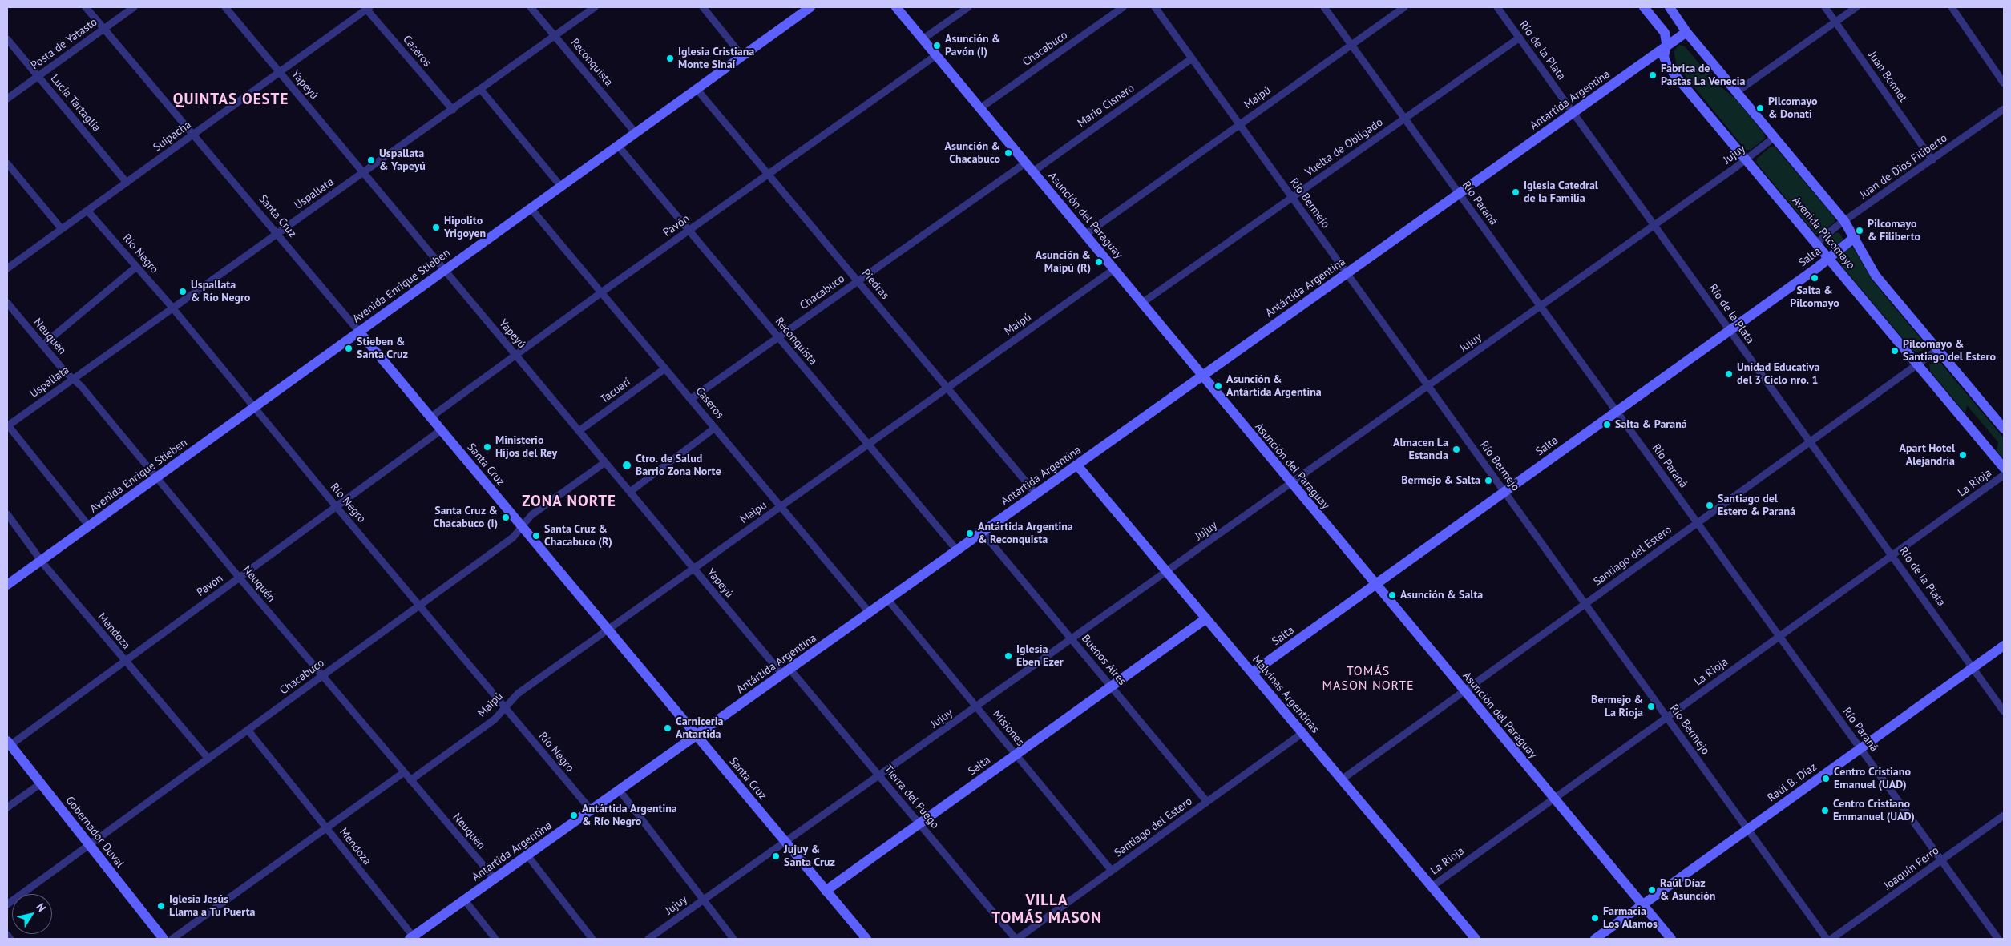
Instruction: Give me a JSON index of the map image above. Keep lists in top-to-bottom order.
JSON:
{
  "streets": {
    "main road": [
      "Antártida Argentina",
      "Asunción del Paraguay",
      "Santa Cruz",
      "Avenida Pilcomayo",
      "Salta",
      "Avenida Enrique Stieben",
      "Malvinas Argentinas",
      "Raúl B. Díaz",
      "Gobernador Duval"
    ],
    "street": [
      "Posta de Yatasto",
      "Chacabuco",
      "Río de la Plata",
      "Caseros",
      "Reconquista",
      "Juan Bonnet",
      "Yapeyú",
      "Maipú",
      "Lucía Tartaglia",
      "Mario Cisnero",
      "Suipacha",
      "Vuelta de Obligado",
      "Jujuy",
      "Juan de Dios Filiberto",
      "Uspallata",
      "Río Bermejo",
      "Río Paraná",
      "Pavón",
      "Río Negro",
      "Piedras",
      "Neuquén",
      "Tacuarí",
      "La Rioja",
      "Santiago del Estero",
      "Mendoza",
      "Buenos Aires",
      "Misiones",
      "Tierra del Fuego",
      "Joaquín Ferro"
    ]
  },
  "crossings": [
    ["Posta de Yatasto", "Lucía Tartaglia"],
    ["Posta de Yatasto", "Santa Cruz"],
    ["Chacabuco", "Caseros"],
    ["Chacabuco", "Reconquista"],
    ["Chacabuco", "Yapeyú"],
    ["Chacabuco", "Asunción del Paraguay"],
    ["Chacabuco", "Santa Cruz"],
    ["Chacabuco", "Río Negro"],
    ["Chacabuco", "Piedras"],
    ["Chacabuco", "Neuquén"],
    ["Chacabuco", "Mendoza"],
    ["Chacabuco", "Gobernador Duval"],
    ["Río de la Plata", "Antártida Argentina"],
    ["Río de la Plata", "Vuelta de Obligado"],
    ["Río de la Plata", "Jujuy"],
    ["Río de la Plata", "Salta"],
    ["Río de la Plata", "La Rioja"],
    ["Río de la Plata", "Santiago del Estero"],
    ["Río de la Plata", "Raúl B. Díaz"],
    ["Caseros", "Maipú"],
    ["Caseros", "Antártida Argentina"],
    ["Caseros", "Suipacha"],
    ["Caseros", "Uspallata"],
    ["Caseros", "Pavón"],
    ["Caseros", "Avenida Enrique Stieben"],
    ["Caseros", "Tacuarí"],
    ["Reconquista", "Maipú"],
    ["Reconquista", "Antártida Argentina"],
    ["Reconquista", "Uspallata"],
    ["Reconquista", "Pavón"],
    ["Reconquista", "Avenida Enrique Stieben"],
    ["Juan Bonnet", "Juan de Dios Filiberto"],
    ["Yapeyú", "Maipú"],
    ["Yapeyú", "Antártida Argentina"],
    ["Yapeyú", "Suipacha"],
    ["Yapeyú", "Uspallata"],
    ["Yapeyú", "Pavón"],
    ["Yapeyú", "Avenida Enrique Stieben"],
    ["Yapeyú", "Tacuarí"],
    ["Yapeyú", "Tierra del Fuego"],
    ["Maipú", "Río Bermejo"],
    ["Maipú", "Río Paraná"],
    ["Maipú", "Asunción del Paraguay"],
    ["Maipú", "Santa Cruz"],
    ["Maipú", "Río Negro"],
    ["Maipú", "Piedras"],
    ["Maipú", "Neuquén"],
    ["Antártida Argentina", "Río Bermejo"],
    ["Antártida Argentina", "Río Paraná"],
    ["Antártida Argentina", "Asunción del Paraguay"],
    ["Antártida Argentina", "Santa Cruz"],
    ["Antártida Argentina", "Avenida Pilcomayo"],
    ["Antártida Argentina", "Río Negro"],
    ["Antártida Argentina", "Piedras"],
    ["Antártida Argentina", "Neuquén"],
    ["Antártida Argentina", "Mendoza"],
    ["Antártida Argentina", "Buenos Aires"],
    ["Antártida Argentina", "Malvinas Argentinas"],
    ["Antártida Argentina", "Misiones"],
    ["Antártida Argentina", "Tierra del Fuego"],
    ["Lucía Tartaglia", "Suipacha"],
    ["Mario Cisnero", "Río Bermejo"],
    ["Mario Cisnero", "Asunción del Paraguay"],
    ["Suipacha", "Santa Cruz"],
    ["Suipacha", "Río Negro"],
    ["Vuelta de Obligado", "Río Bermejo"],
    ["Vuelta de Obligado", "Río Paraná"],
    ["Vuelta de Obligado", "Asunción del Paraguay"],
    ["Jujuy", "Río Bermejo"],
    ["Jujuy", "Río Paraná"],
    ["Jujuy", "Asunción del Paraguay"],
    ["Jujuy", "Santa Cruz"],
    ["Jujuy", "Avenida Pilcomayo"],
    ["Jujuy", "Buenos Aires"],
    ["Jujuy", "Malvinas Argentinas"],
    ["Jujuy", "Misiones"],
    ["Jujuy", "Tierra del Fuego"],
    ["Juan de Dios Filiberto", "Avenida Pilcomayo"],
    ["Uspallata", "Santa Cruz"],
    ["Uspallata", "Río Negro"],
    ["Uspallata", "Neuquén"],
    ["Río Bermejo", "Salta"],
    ["Río Bermejo", "La Rioja"],
    ["Río Bermejo", "Santiago del Estero"],
    ["Río Bermejo", "Raúl B. Díaz"],
    ["Río Paraná", "Salta"],
    ["Río Paraná", "La Rioja"],
    ["Río Paraná", "Santiago del Estero"],
    ["Río Paraná", "Raúl B. Díaz"],
    ["Río Paraná", "Joaquín Ferro"],
    ["Asunción del Paraguay", "Pavón"],
    ["Asunción del Paraguay", "Salta"],
    ["Asunción del Paraguay", "La Rioja"],
    ["Asunción del Paraguay", "Santiago del Estero"],
    ["Asunción del Paraguay", "Raúl B. Díaz"],
    ["Santa Cruz", "Pavón"],
    ["Santa Cruz", "Salta"],
    ["Santa Cruz", "Avenida Enrique Stieben"],
    ["Pavón", "Río Negro"],
    ["Pavón", "Piedras"],
    ["Pavón", "Neuquén"],
    ["Pavón", "Mendoza"],
    ["Pavón", "Gobernador Duval"],
    ["Avenida Pilcomayo", "Salta"],
    ["Avenida Pilcomayo", "Santiago del Estero"],
    ["Río Negro", "Avenida Enrique Stieben"],
    ["Salta", "Buenos Aires"],
    ["Salta", "Malvinas Argentinas"],
    ["Salta", "Misiones"],
    ["Salta", "Tierra del Fuego"],
    ["Piedras", "Avenida Enrique Stieben"],
    ["Avenida Enrique Stieben", "Neuquén"],
    ["Avenida Enrique Stieben", "Mendoza"],
    ["La Rioja", "Malvinas Argentinas"],
    ["Santiago del Estero", "Buenos Aires"],
    ["Santiago del Estero", "Malvinas Argentinas"],
    ["Santiago del Estero", "Misiones"],
    ["Santiago del Estero", "Tierra del Fuego"]
  ],
  "districts": [
    "QUINTAS OESTE",
    "ZONA NORTE",
    "TOMÁS MASON NORTE",
    "VILLA TOMÁS MASON"
  ],
  "places": [
    "Asunción & Pavón (I)",
    "Iglesia Cristiana Monte Sinaí",
    "Fabrica de Pastas La Venecia",
    "Pilcomayo & Donati",
    "Asunción & Chacabuco",
    "Uspallata & Yapeyú",
    "Iglesia Catedral de la Familia",
    "Hipolito Yrigoyen",
    "Pilcomayo & Filiberto",
    "Asunción & Maipú (R)",
    "Salta & Pilcomayo",
    "Uspallata & Río Negro",
    "Stieben & Santa Cruz",
    "Pilcomayo & Santiago del Estero",
    "Unidad Educativa del 3 Ciclo nro. 1",
    "Asunción & Antártida Argentina",
    "Salta & Paraná",
    "Ministerio Hijos del Rey",
    "Almacen La Estancia",
    "Apart Hotel Alejandría",
    "Ctro. de Salud Barrio Zona Norte",
    "Bermejo & Salta",
    "Santiago del Estero & Paraná",
    "Santa Cruz & Chacabuco (I)",
    "Antártida Argentina & Reconquista",
    "Santa Cruz & Chacabuco (R)",
    "Asunción & Salta",
    "Iglesia Eben Ezer",
    "Bermejo & La Rioja",
    "Carniceria Antartida",
    "Centro Cristiano Emanuel (UAD)",
    "Centro Cristiano Emmanuel (UAD)",
    "Antártida Argentina & Río Negro",
    "Jujuy & Santa Cruz",
    "Raúl Díaz & Asunción",
    "Iglesia Jesús Llama a Tu Puerta",
    "Farmacia Los Alamos"
  ],
  "north": "top right"
}
